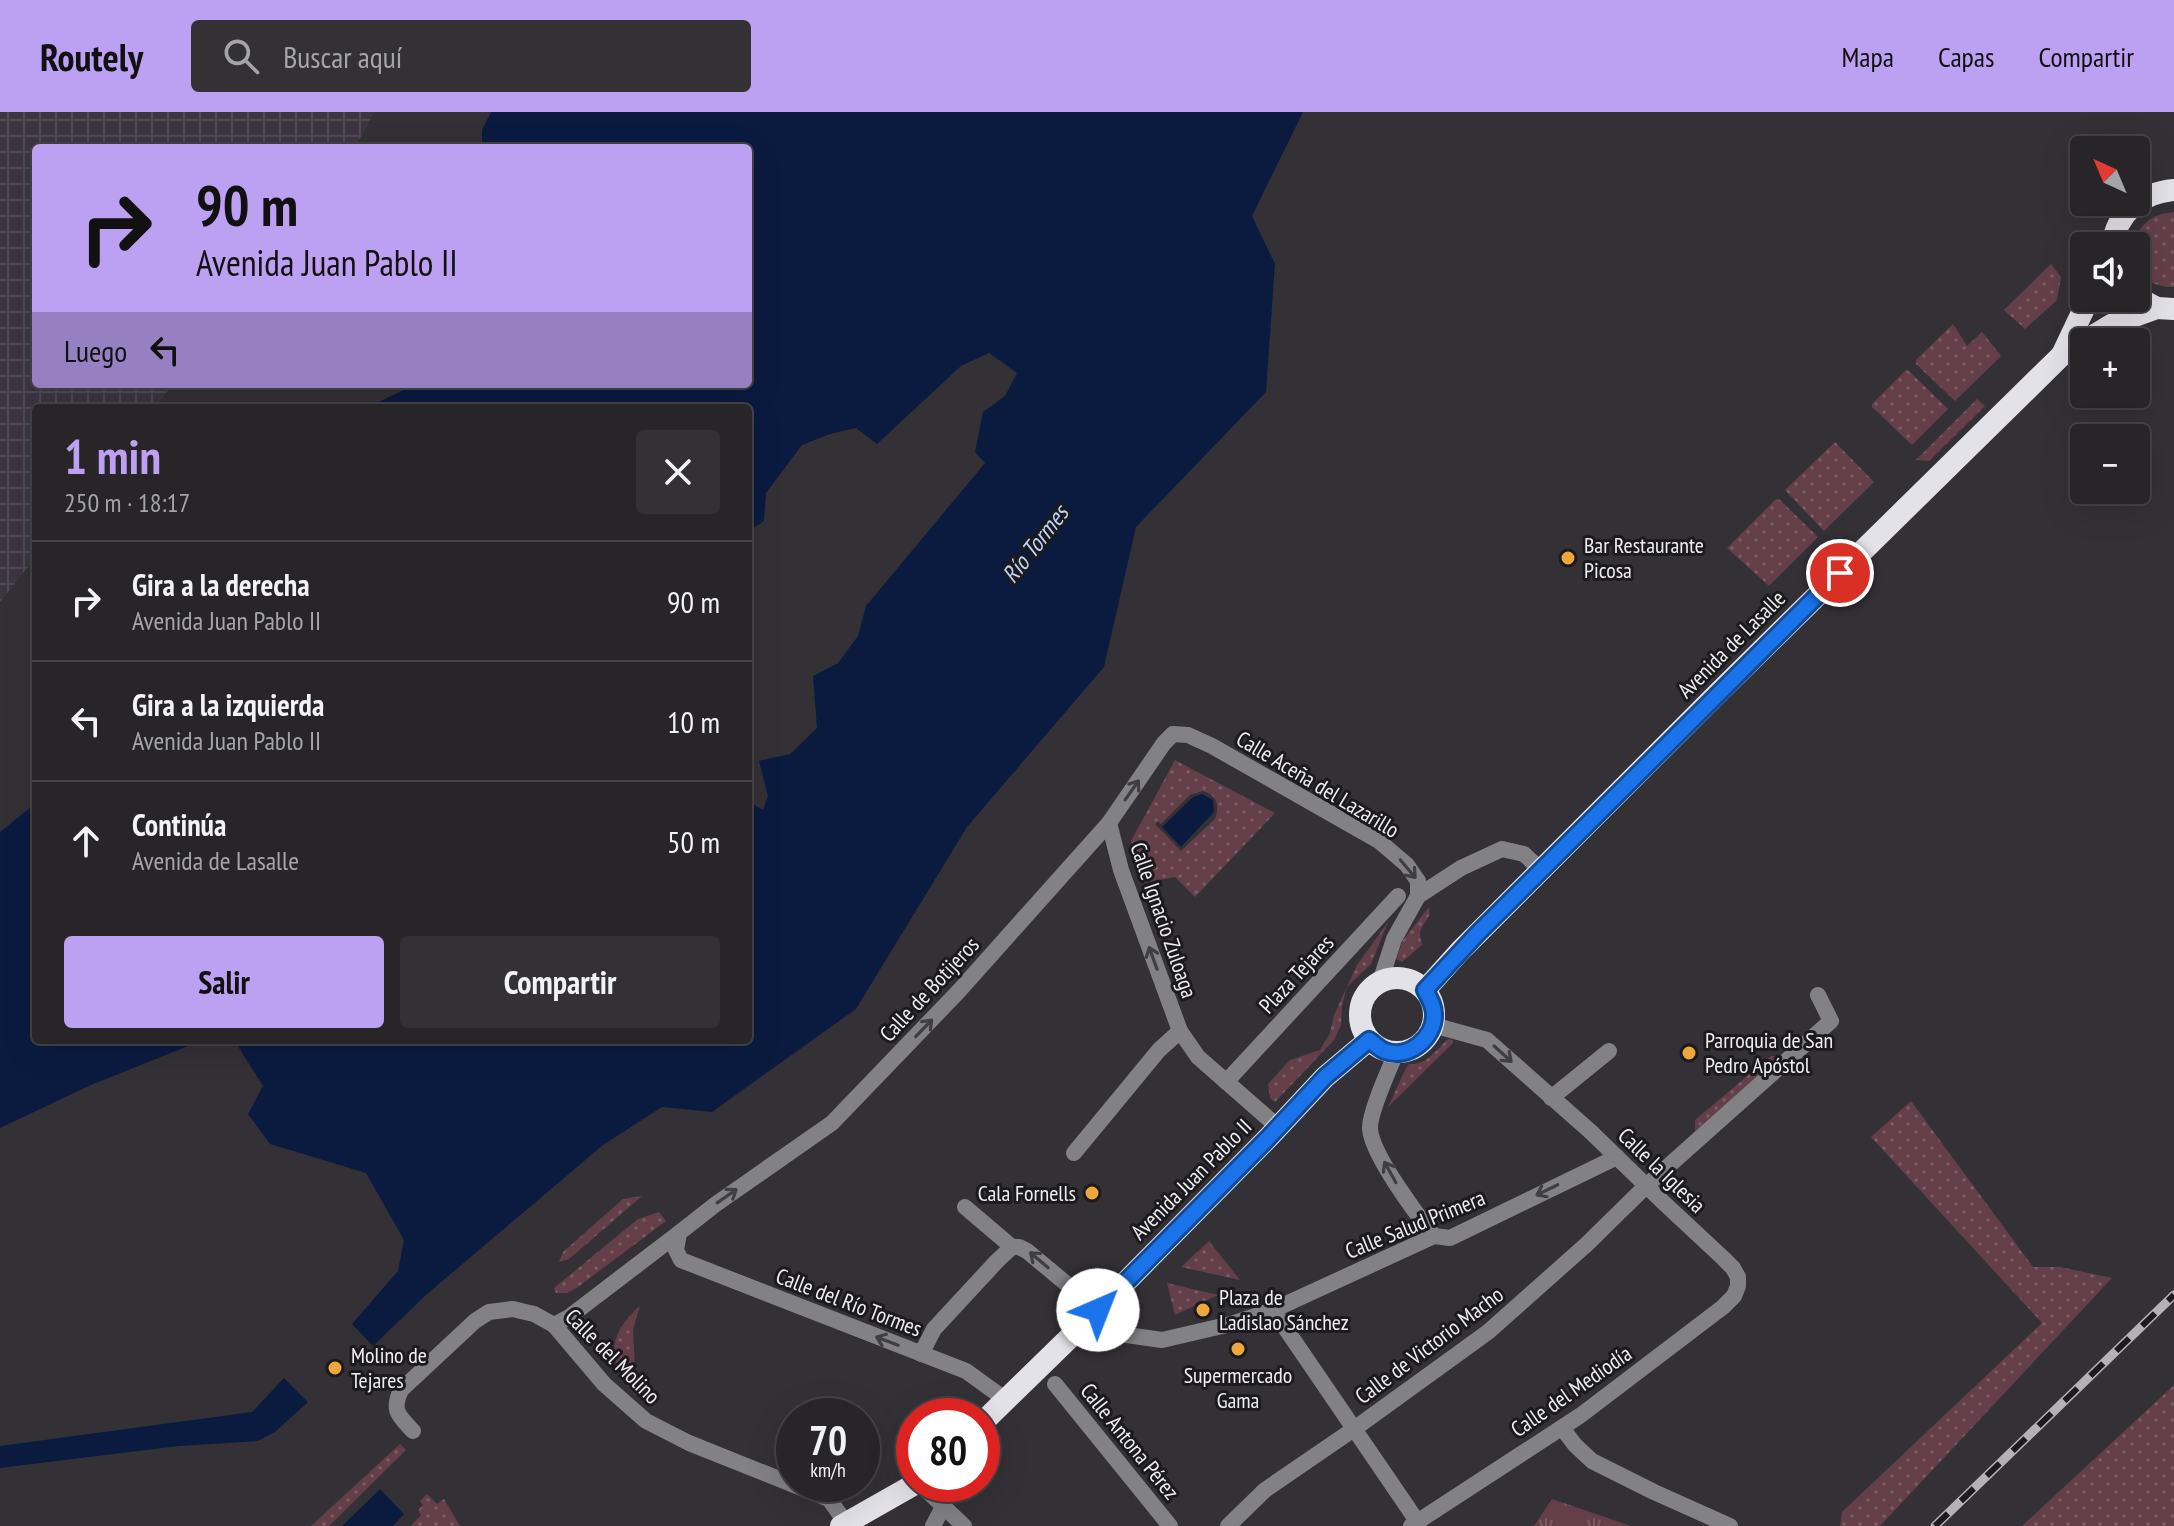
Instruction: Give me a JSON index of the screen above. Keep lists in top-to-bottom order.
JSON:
{
  "streets": {
    "highway": ["Avenida de Lasalle", "Avenida Juan Pablo II"],
    "street": [
      "Calle Aceña del Lazarillo",
      "Calle Ignacio Zuloaga",
      "Plaza Tejares",
      "Calle de Botijeros",
      "Calle la Iglesia",
      "Calle Salud Primera",
      "Calle del Río Tormes",
      "Calle de Victorio Macho",
      "Calle del Molino",
      "Calle del Mediodía",
      "Calle Antona Pérez"
    ]
  },
  "crossings": [
    ["Calle Aceña del Lazarillo", "Calle de Botijeros"],
    ["Calle Ignacio Zuloaga", "Plaza Tejares"],
    ["Calle Ignacio Zuloaga", "Calle de Botijeros"],
    ["Calle Ignacio Zuloaga", "Avenida Juan Pablo II"],
    ["Calle de Botijeros", "Calle del Río Tormes"],
    ["Calle de Botijeros", "Calle del Molino"],
    ["Calle la Iglesia", "Avenida Juan Pablo II"],
    ["Calle la Iglesia", "Calle Salud Primera"],
    ["Calle la Iglesia", "Calle de Victorio Macho"],
    ["Calle la Iglesia", "Calle del Mediodía"],
    ["Avenida Juan Pablo II", "Calle del Río Tormes"]
  ],
  "one_way": [
    "Calle Aceña del Lazarillo",
    "Calle Ignacio Zuloaga",
    "Calle de Botijeros",
    "Calle Salud Primera",
    "Calle del Río Tormes"
  ],
  "water": ["Río Tormes"],
  "places": [
    "Bar Restaurante Picosa",
    "Parroquia de San Pedro Apóstol",
    "Cala Fornells",
    "Plaza de Ladislao Sánchez",
    "Supermercado Gama",
    "Molino de Tejares"
  ],
  "north": "top left",
  "page": {
    "header": "Routely",
    "search": "Buscar aquí",
    "nav": ["Mapa", "Capas", "Compartir"],
    "map_buttons": ["+", "−"],
    "turn": ["90 m", "Avenida Juan Pablo II"],
    "then": "Luego",
    "heading": ["1 min", "250 m · 18:17"],
    "list": [
      {
        "name": "Gira a la derecha",
        "note": "Avenida Juan Pablo II",
        "value": "90 m"
      },
      {
        "name": "Gira a la izquierda",
        "note": "Avenida Juan Pablo II",
        "value": "10 m"
      },
      {
        "name": "Continúa",
        "note": "Avenida de Lasalle",
        "value": "50 m"
      }
    ],
    "buttons": ["Salir", "Compartir"],
    "speed": "70 km/h",
    "limit": "80"
  }
}
